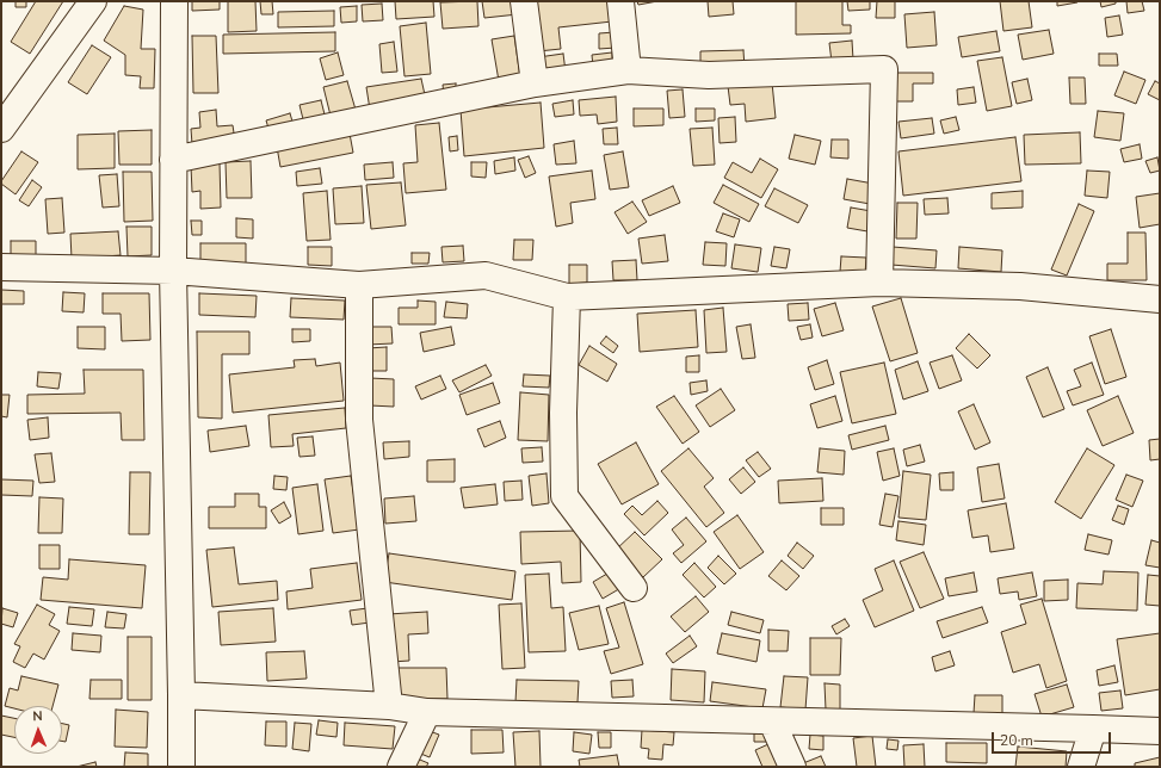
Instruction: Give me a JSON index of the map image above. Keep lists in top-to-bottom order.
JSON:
{
  "scale_bar": "20 m",
  "north": "top"
}
